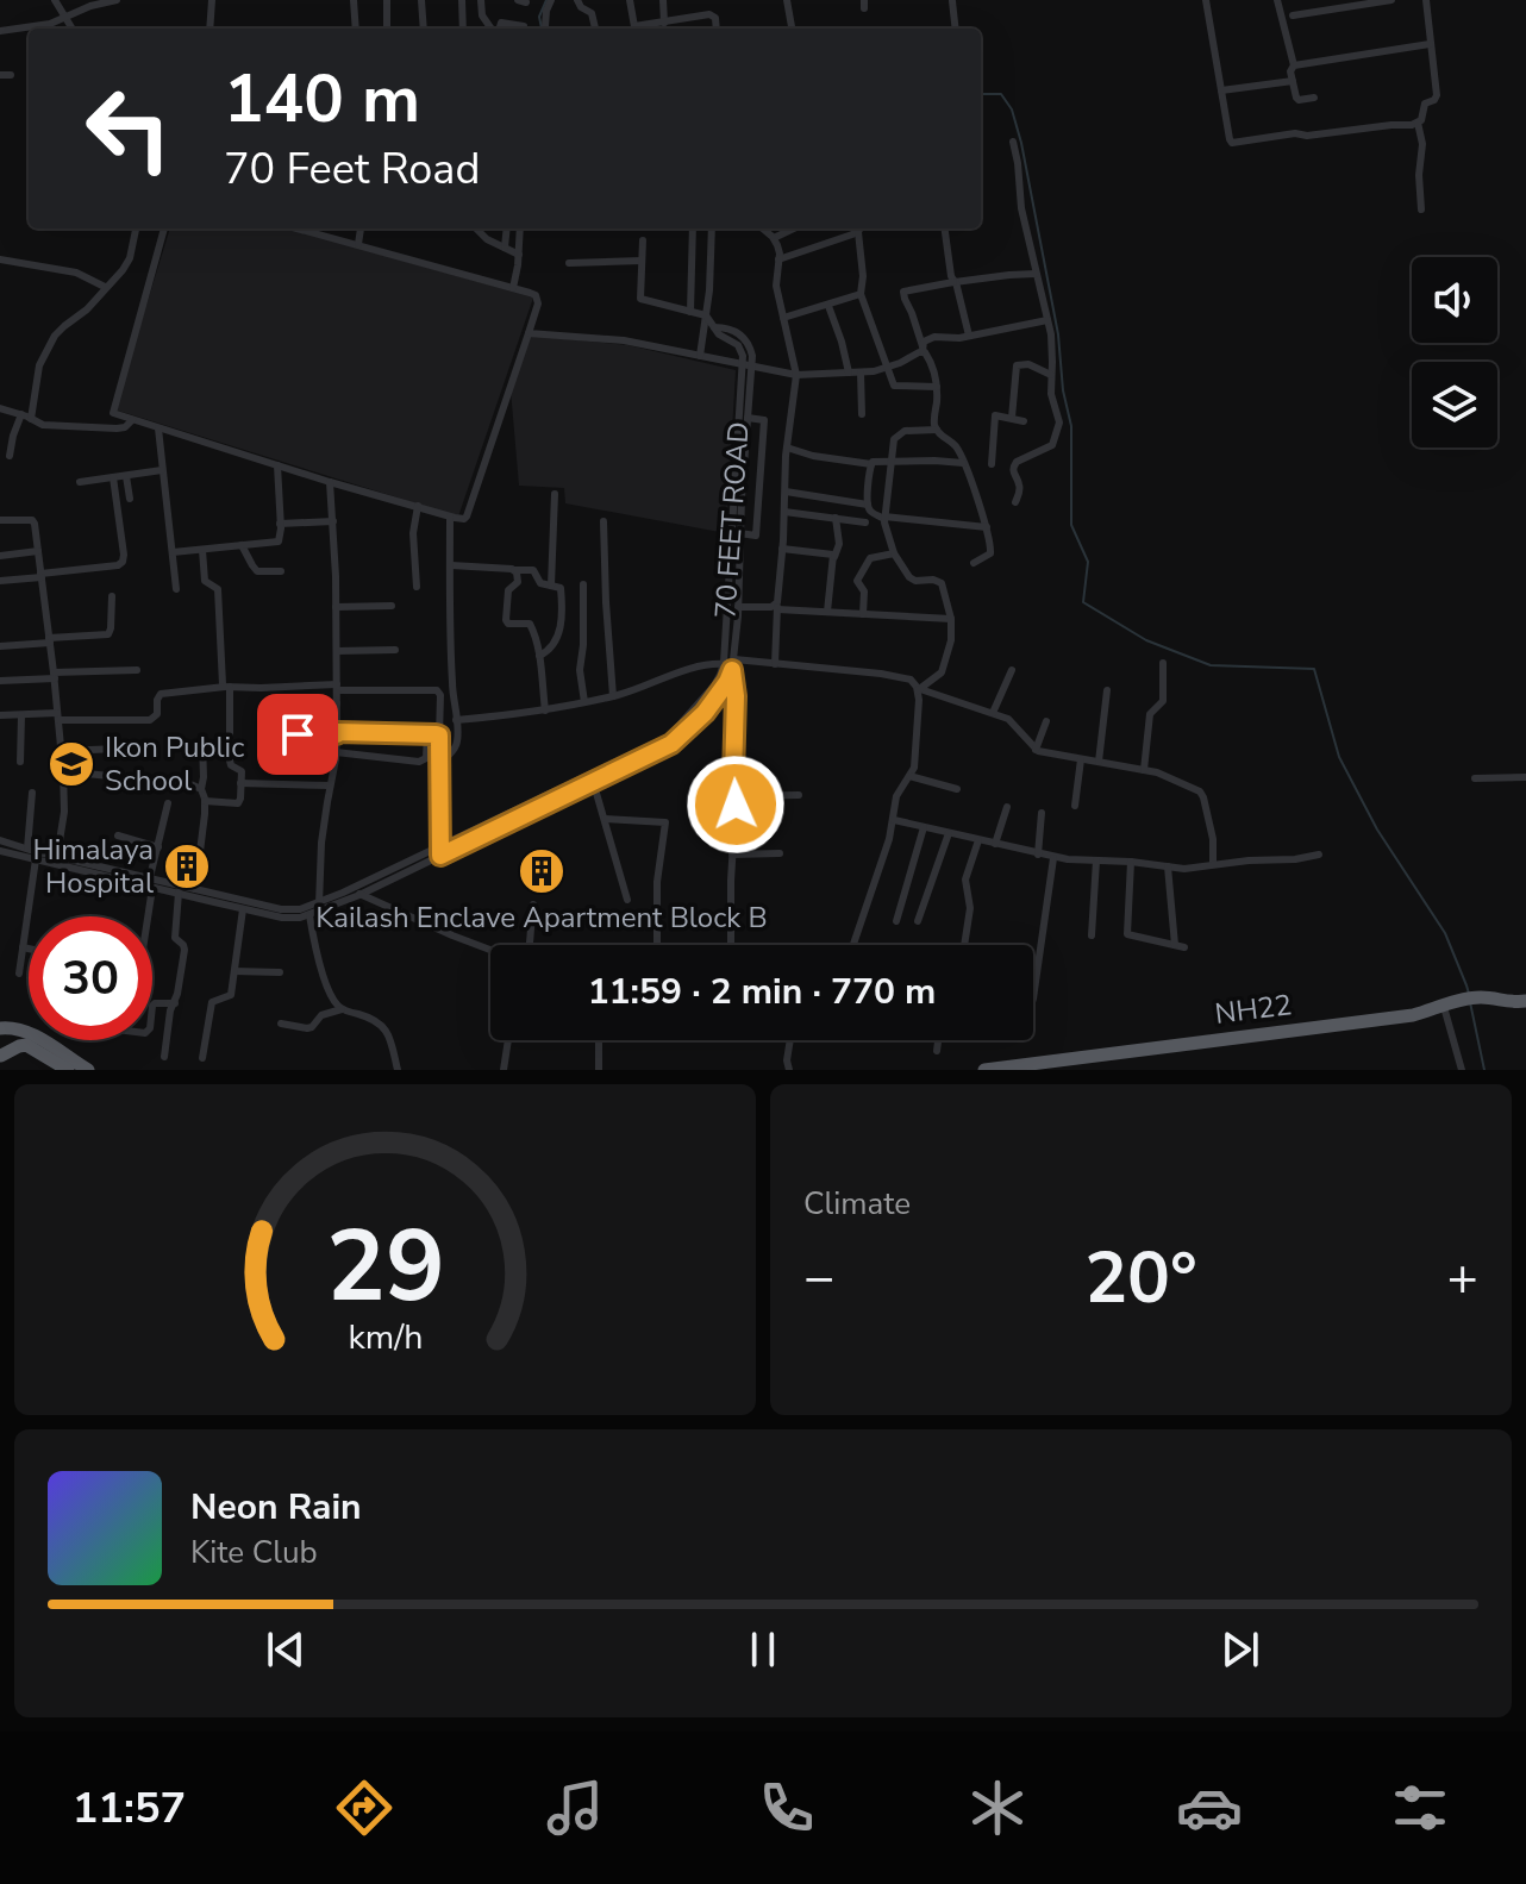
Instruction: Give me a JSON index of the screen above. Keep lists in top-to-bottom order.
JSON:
{
  "streets": {
    "highway": ["NH22"],
    "street": ["70 FEET ROAD"]
  },
  "places": {
    "school or university": ["Ikon Public School"],
    "building": ["Himalaya Hospital", "Kailash Enclave Apartment Block B"]
  },
  "page": {
    "turn": ["140 m", "70 Feet Road"],
    "limit": "30",
    "trip": "11:59 · 2 min · 770 m",
    "tile": "Climate",
    "heat": ["−", "20°", "+"],
    "song": ["Neon Rain", "Kite Club"],
    "tabs": "11:57",
    "gauge": ["29", "km/h"]
  }
}
